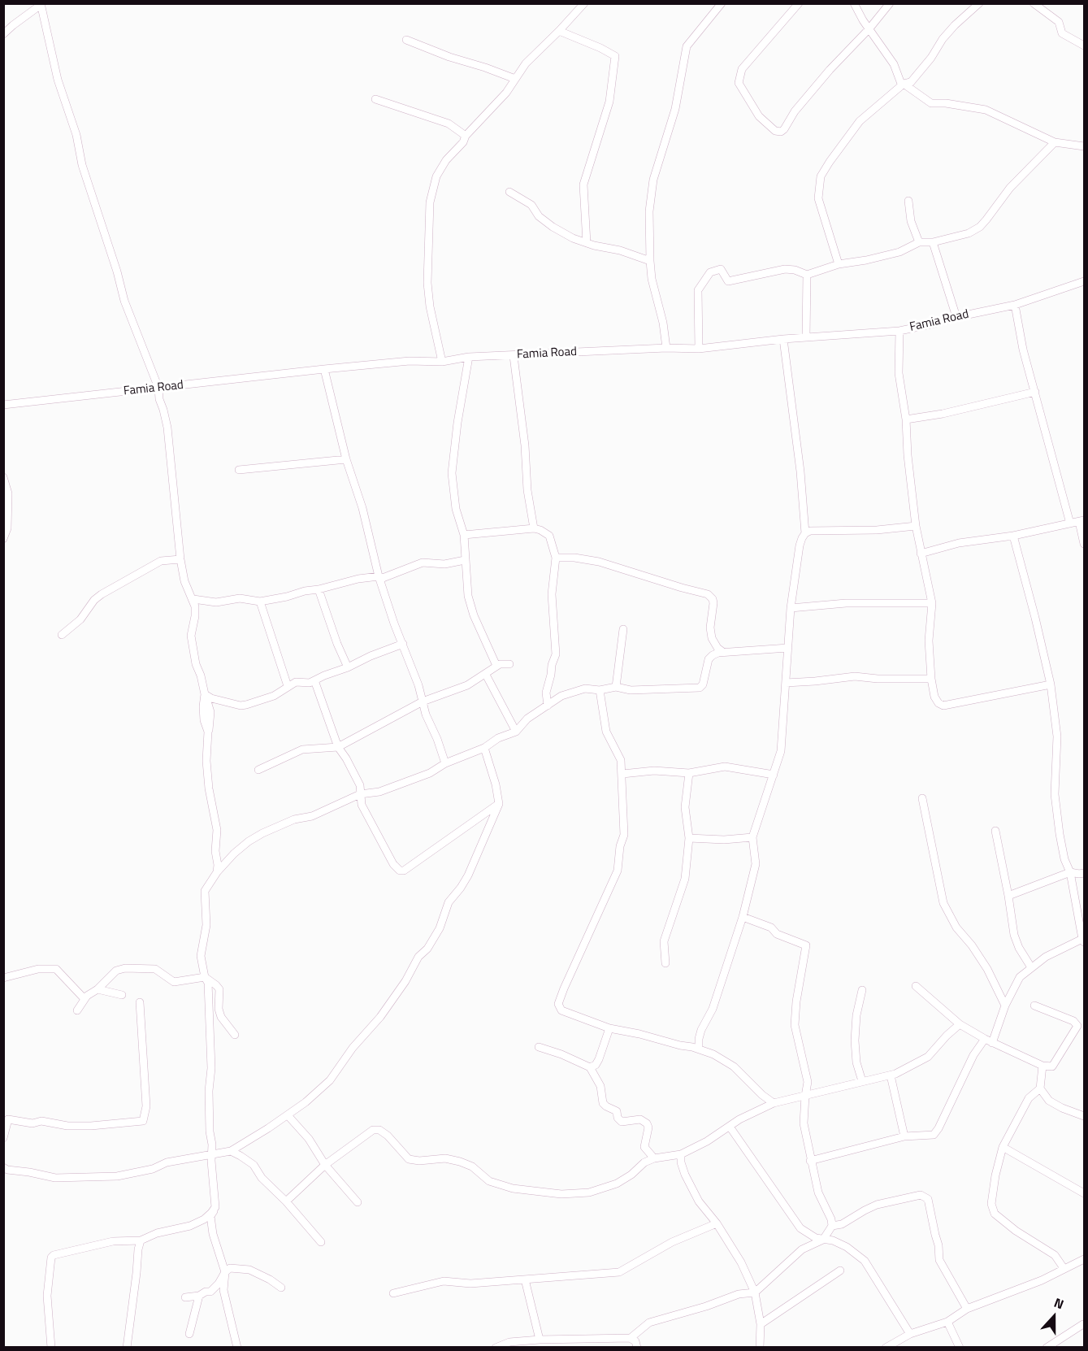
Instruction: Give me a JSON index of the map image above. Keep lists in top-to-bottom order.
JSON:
{
  "streets": {
    "street": ["Famia Road"]
  },
  "north": "top"
}
